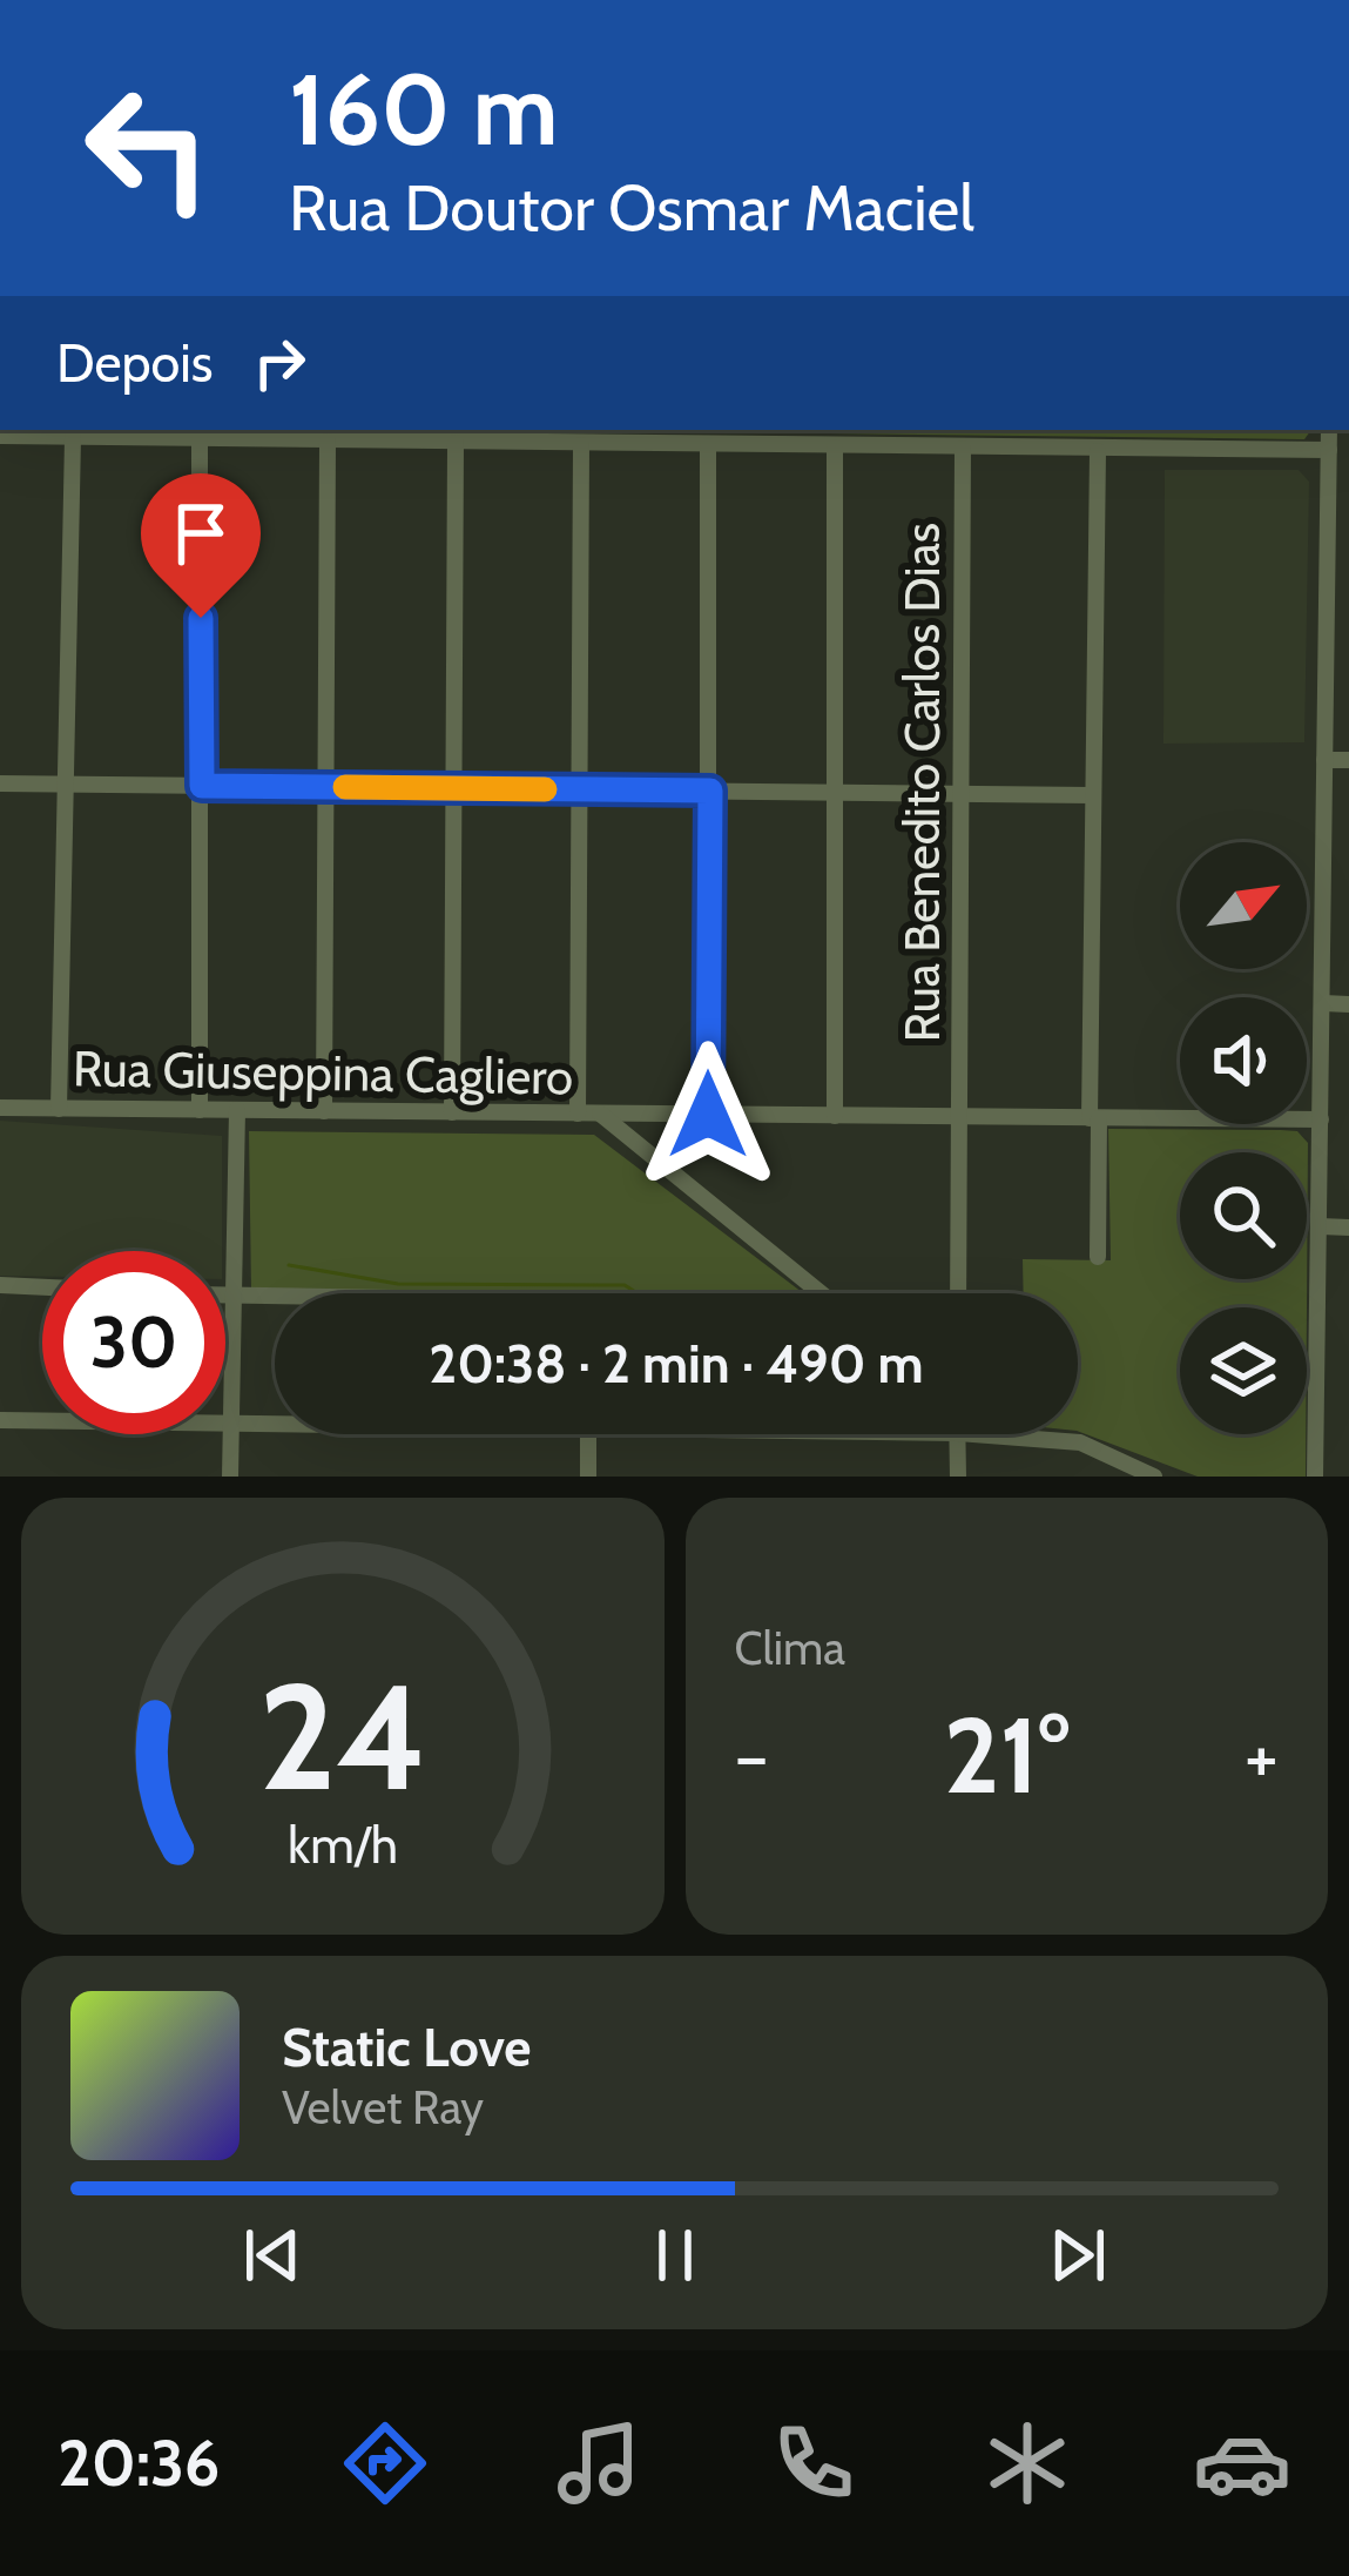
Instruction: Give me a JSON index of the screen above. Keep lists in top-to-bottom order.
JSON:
{
  "streets": {
    "street": ["Rua Benedito Carlos Dias", "Rua Giuseppina Cagliero"]
  },
  "crossings": [
    ["Rua Benedito Carlos Dias", "Rua Giuseppina Cagliero"]
  ],
  "north": "top right",
  "page": {
    "turn": ["160 m", "Rua Doutor Osmar Maciel"],
    "then": "Depois",
    "limit": "30",
    "trip": "20:38 · 2 min · 490 m",
    "tile": "Clima",
    "heat": ["−", "21°", "+"],
    "song": ["Static Love", "Velvet Ray"],
    "tabs": "20:36",
    "gauge": ["24", "km/h"]
  }
}
